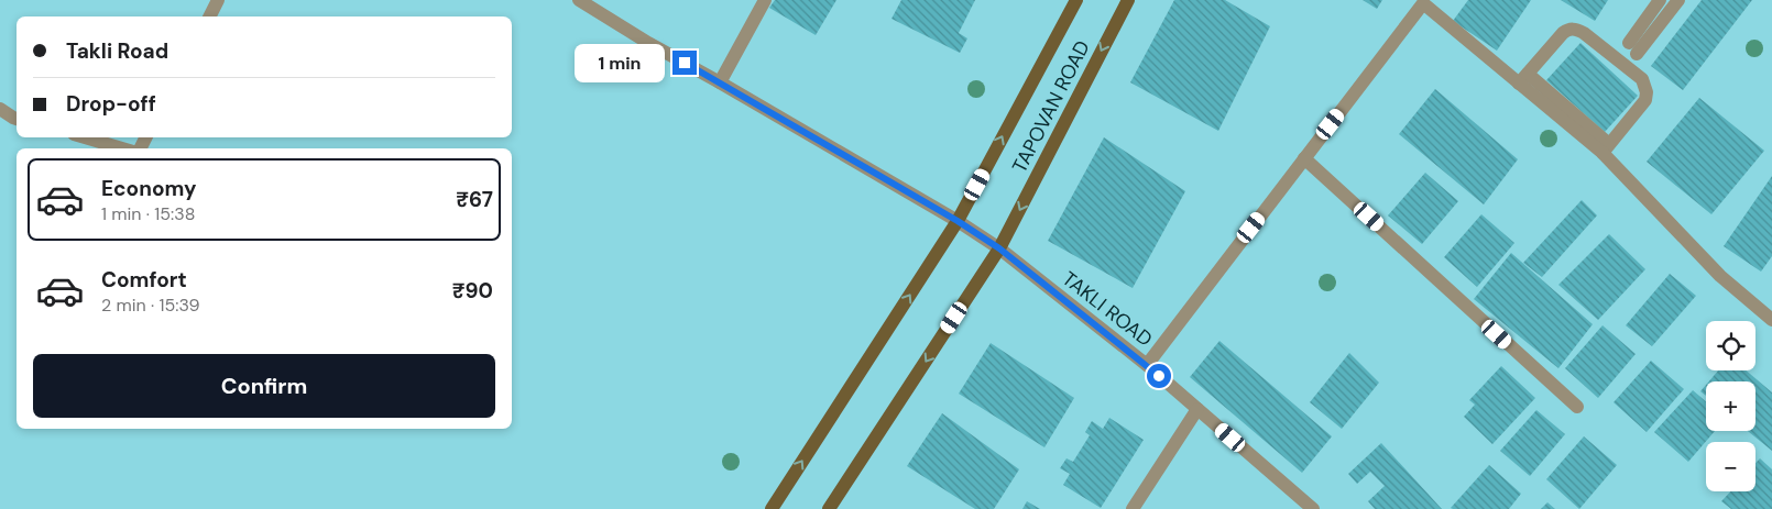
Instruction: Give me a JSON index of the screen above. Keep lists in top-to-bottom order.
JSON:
{
  "streets": {
    "main road": ["TAPOVAN ROAD"],
    "street": ["TAKLI ROAD"]
  },
  "crossings": [
    ["TAPOVAN ROAD", "TAKLI ROAD"]
  ],
  "page": {
    "banner": ["Takli Road", "Drop-off"],
    "bubble": "1 min",
    "list": [
      {
        "name": "Economy",
        "note": "1 min · 15:38",
        "value": "₹67"
      },
      {
        "name": "Comfort",
        "note": "2 min · 15:39",
        "value": "₹90"
      }
    ],
    "map_buttons": ["+", "−"],
    "buttons": "Confirm"
  }
}
